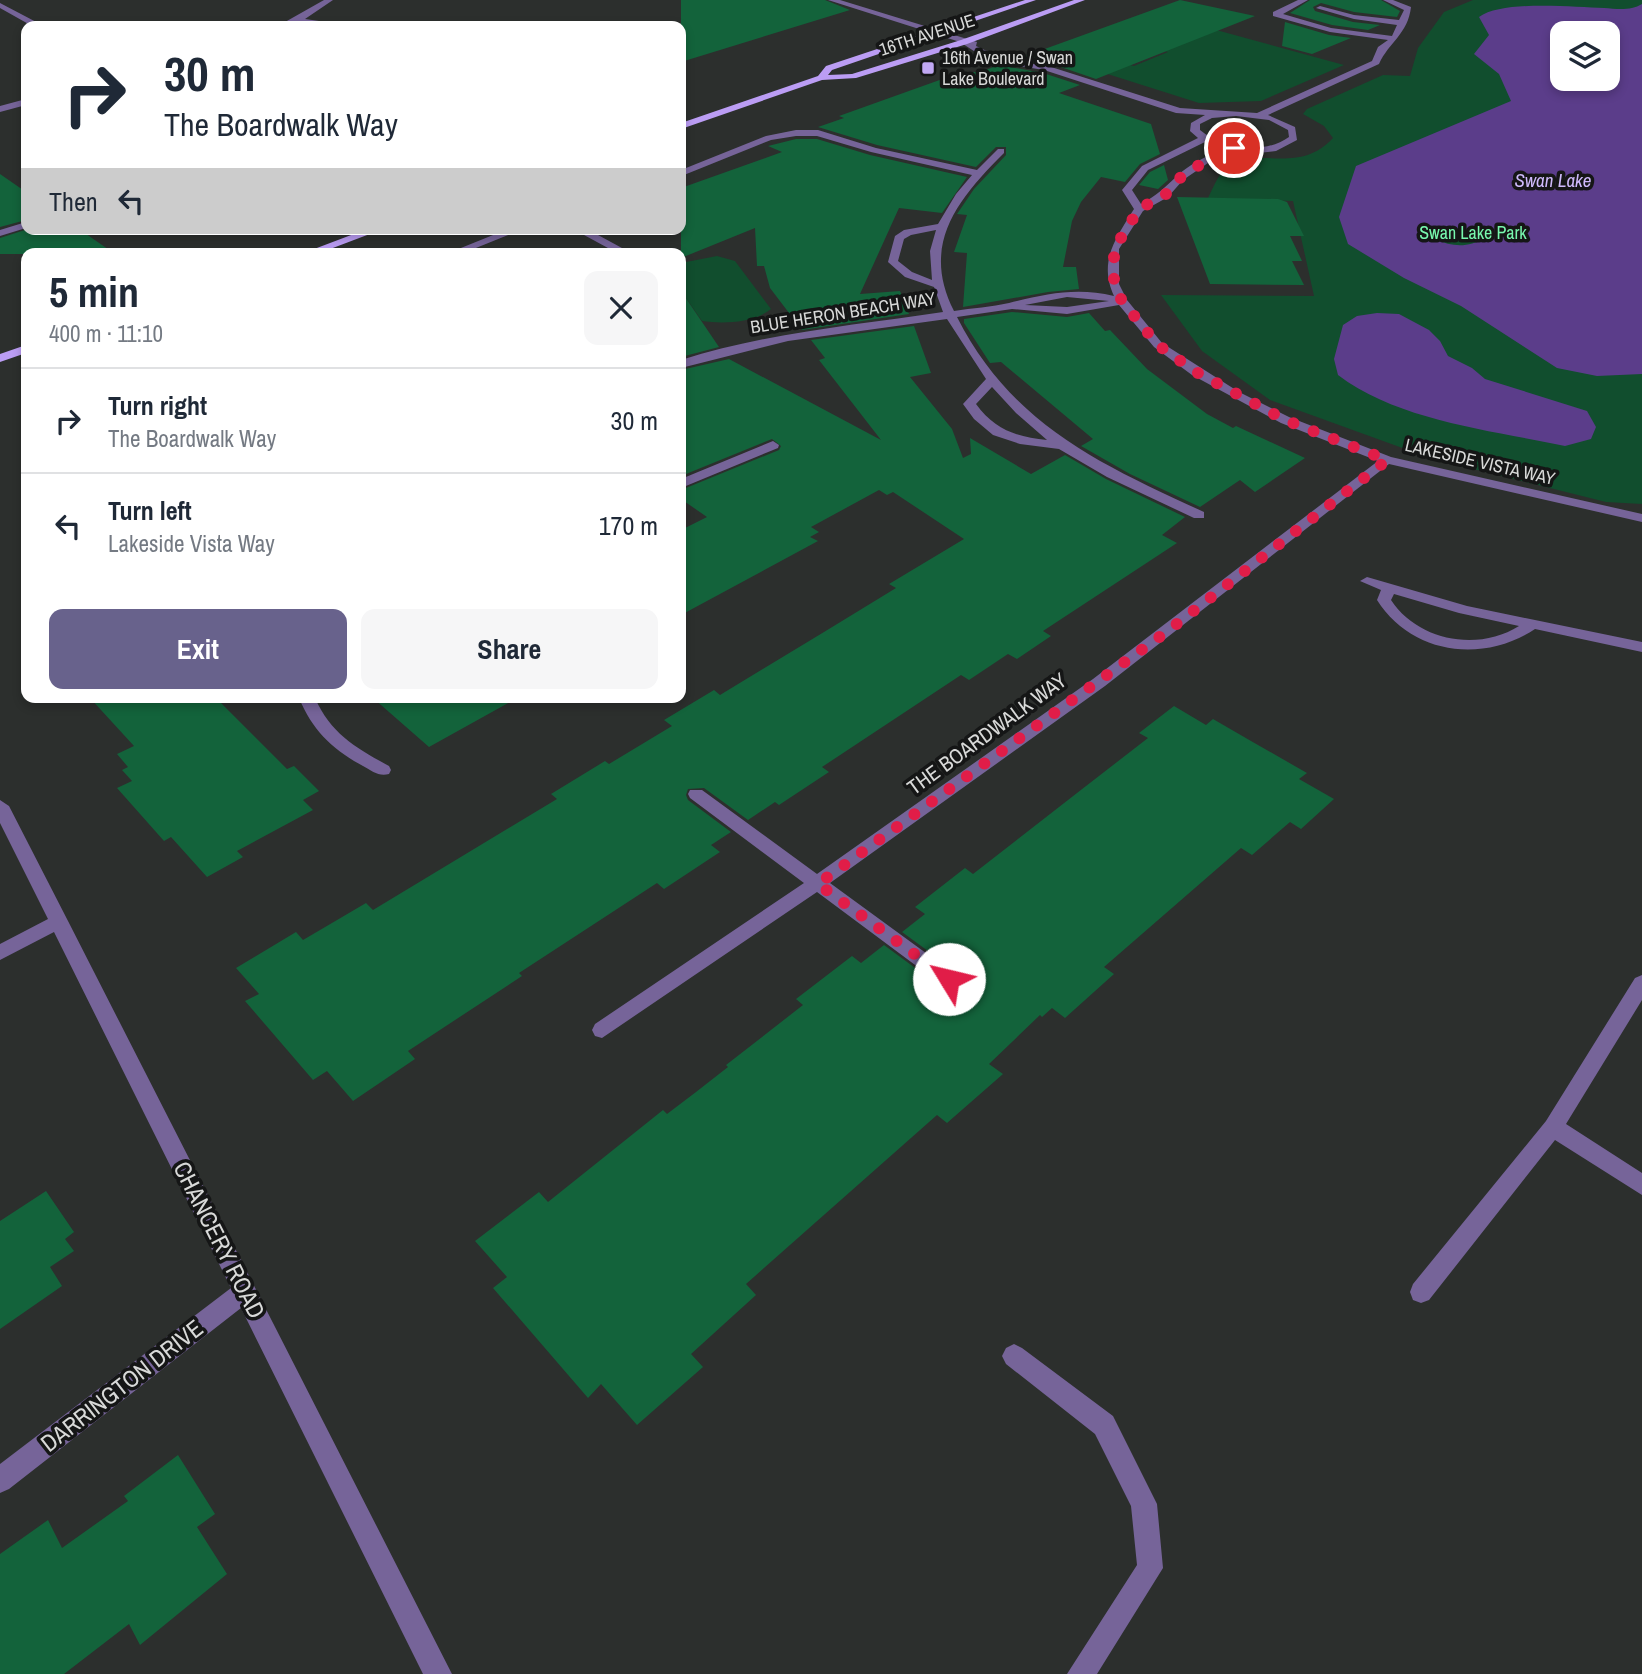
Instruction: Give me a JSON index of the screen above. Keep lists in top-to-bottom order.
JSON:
{
  "streets": {
    "main road": ["16TH AVENUE"],
    "street": [
      "BLUE HERON BEACH WAY",
      "LAKESIDE VISTA WAY",
      "THE BOARDWALK WAY",
      "CHANCERY ROAD",
      "DARRINGTON DRIVE"
    ]
  },
  "crossings": [
    ["BLUE HERON BEACH WAY", "LAKESIDE VISTA WAY"],
    ["LAKESIDE VISTA WAY", "THE BOARDWALK WAY"],
    ["CHANCERY ROAD", "DARRINGTON DRIVE"]
  ],
  "water": ["Swan Lake"],
  "parks": ["Swan Lake Park"],
  "places": {
    "transit": ["16th Avenue / Swan Lake Boulevard"]
  },
  "page": {
    "turn": ["30 m", "The Boardwalk Way"],
    "then": "Then",
    "heading": ["5 min", "400 m · 11:10"],
    "list": [
      {
        "name": "Turn right",
        "note": "The Boardwalk Way",
        "value": "30 m"
      },
      {
        "name": "Turn left",
        "note": "Lakeside Vista Way",
        "value": "170 m"
      }
    ],
    "buttons": ["Exit", "Share"]
  }
}
